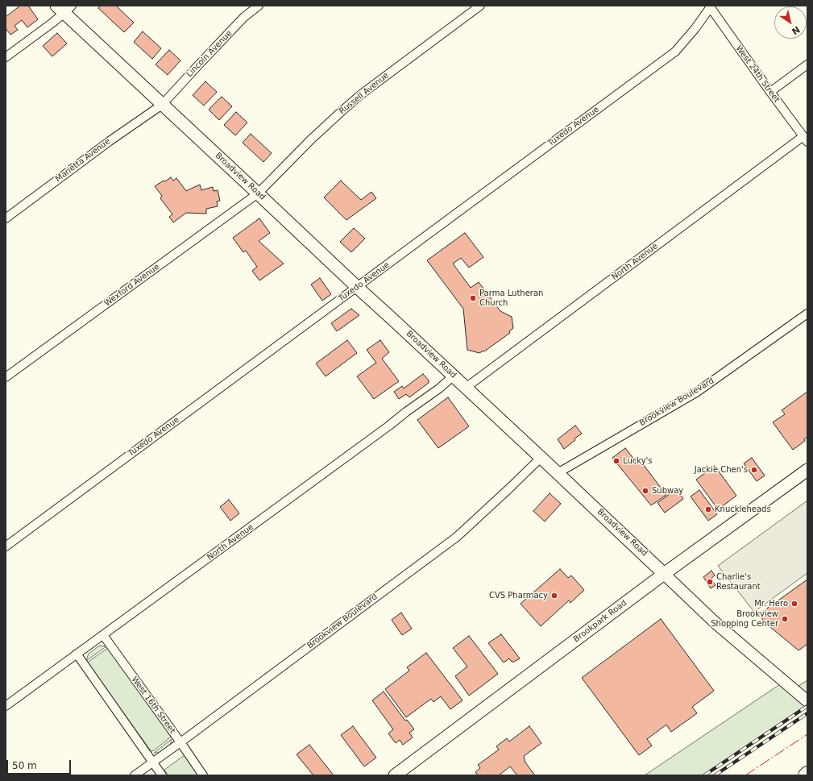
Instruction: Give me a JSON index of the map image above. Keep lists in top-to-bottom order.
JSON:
{
  "streets": {
    "main road": ["Broadview Road", "Brookpark Road"],
    "street": [
      "Lincoln Avenue",
      "West 24th Street",
      "Russell Avenue",
      "Tuxedo Avenue",
      "Marietta Avenue",
      "North Avenue",
      "Wexford Avenue",
      "Brookview Boulevard",
      "West 16th Street"
    ]
  },
  "crossings": [
    ["Lincoln Avenue", "Marietta Avenue"],
    ["Lincoln Avenue", "Broadview Road"],
    ["West 24th Street", "Tuxedo Avenue"],
    ["West 24th Street", "North Avenue"],
    ["Russell Avenue", "Broadview Road"],
    ["Russell Avenue", "Wexford Avenue"],
    ["Tuxedo Avenue", "Broadview Road"],
    ["Marietta Avenue", "Broadview Road"],
    ["Broadview Road", "North Avenue"],
    ["Broadview Road", "Wexford Avenue"],
    ["Broadview Road", "Brookview Boulevard"],
    ["Broadview Road", "Brookpark Road"],
    ["North Avenue", "West 16th Street"],
    ["Brookview Boulevard", "West 16th Street"]
  ],
  "places": [
    "Parma Lutheran Church",
    "Lucky's",
    "Jackie Chen's",
    "Subway",
    "Knuckleheads",
    "Charlie's Restaurant",
    "CVS Pharmacy",
    "Mr. Hero",
    "Brookview Shopping Center"
  ],
  "scale_bar": "50 m",
  "north": "bottom right"
}
